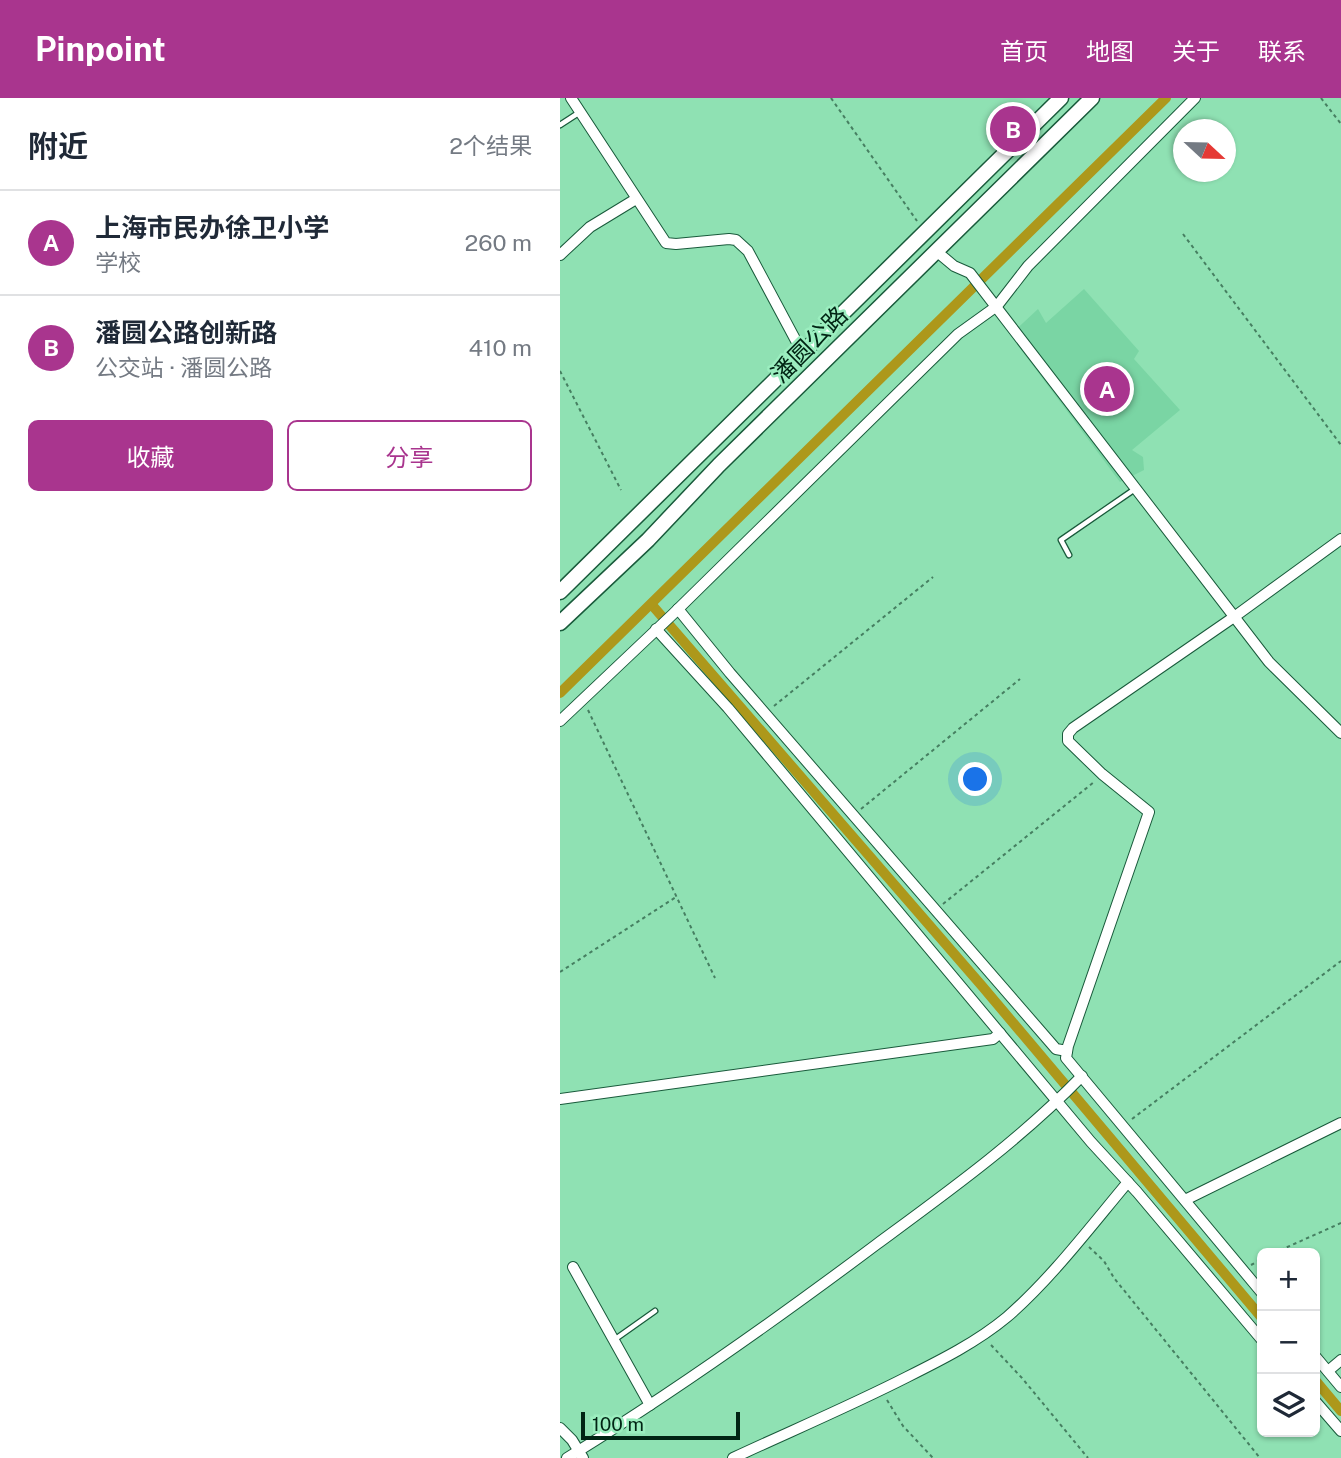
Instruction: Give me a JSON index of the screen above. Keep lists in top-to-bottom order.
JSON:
{
  "streets": {
    "main road": ["潘圆公路"]
  },
  "scale_bar": "100 m",
  "north": "right",
  "page": {
    "header": "Pinpoint",
    "nav": [
      "首页",
      "地图",
      "关于",
      "联系"
    ],
    "heading": ["附近", "2个结果"],
    "pins": ["B", "A"],
    "list": [
      {
        "mark": "A",
        "name": "上海市民办徐卫小学",
        "note": "学校",
        "value": "260 m"
      },
      {
        "mark": "B",
        "name": "潘圆公路创新路",
        "note": "公交站 · 潘圆公路",
        "value": "410 m"
      }
    ],
    "buttons": ["收藏", "分享"],
    "map_buttons": ["+", "−"],
    "scale": "100 m"
  }
}
